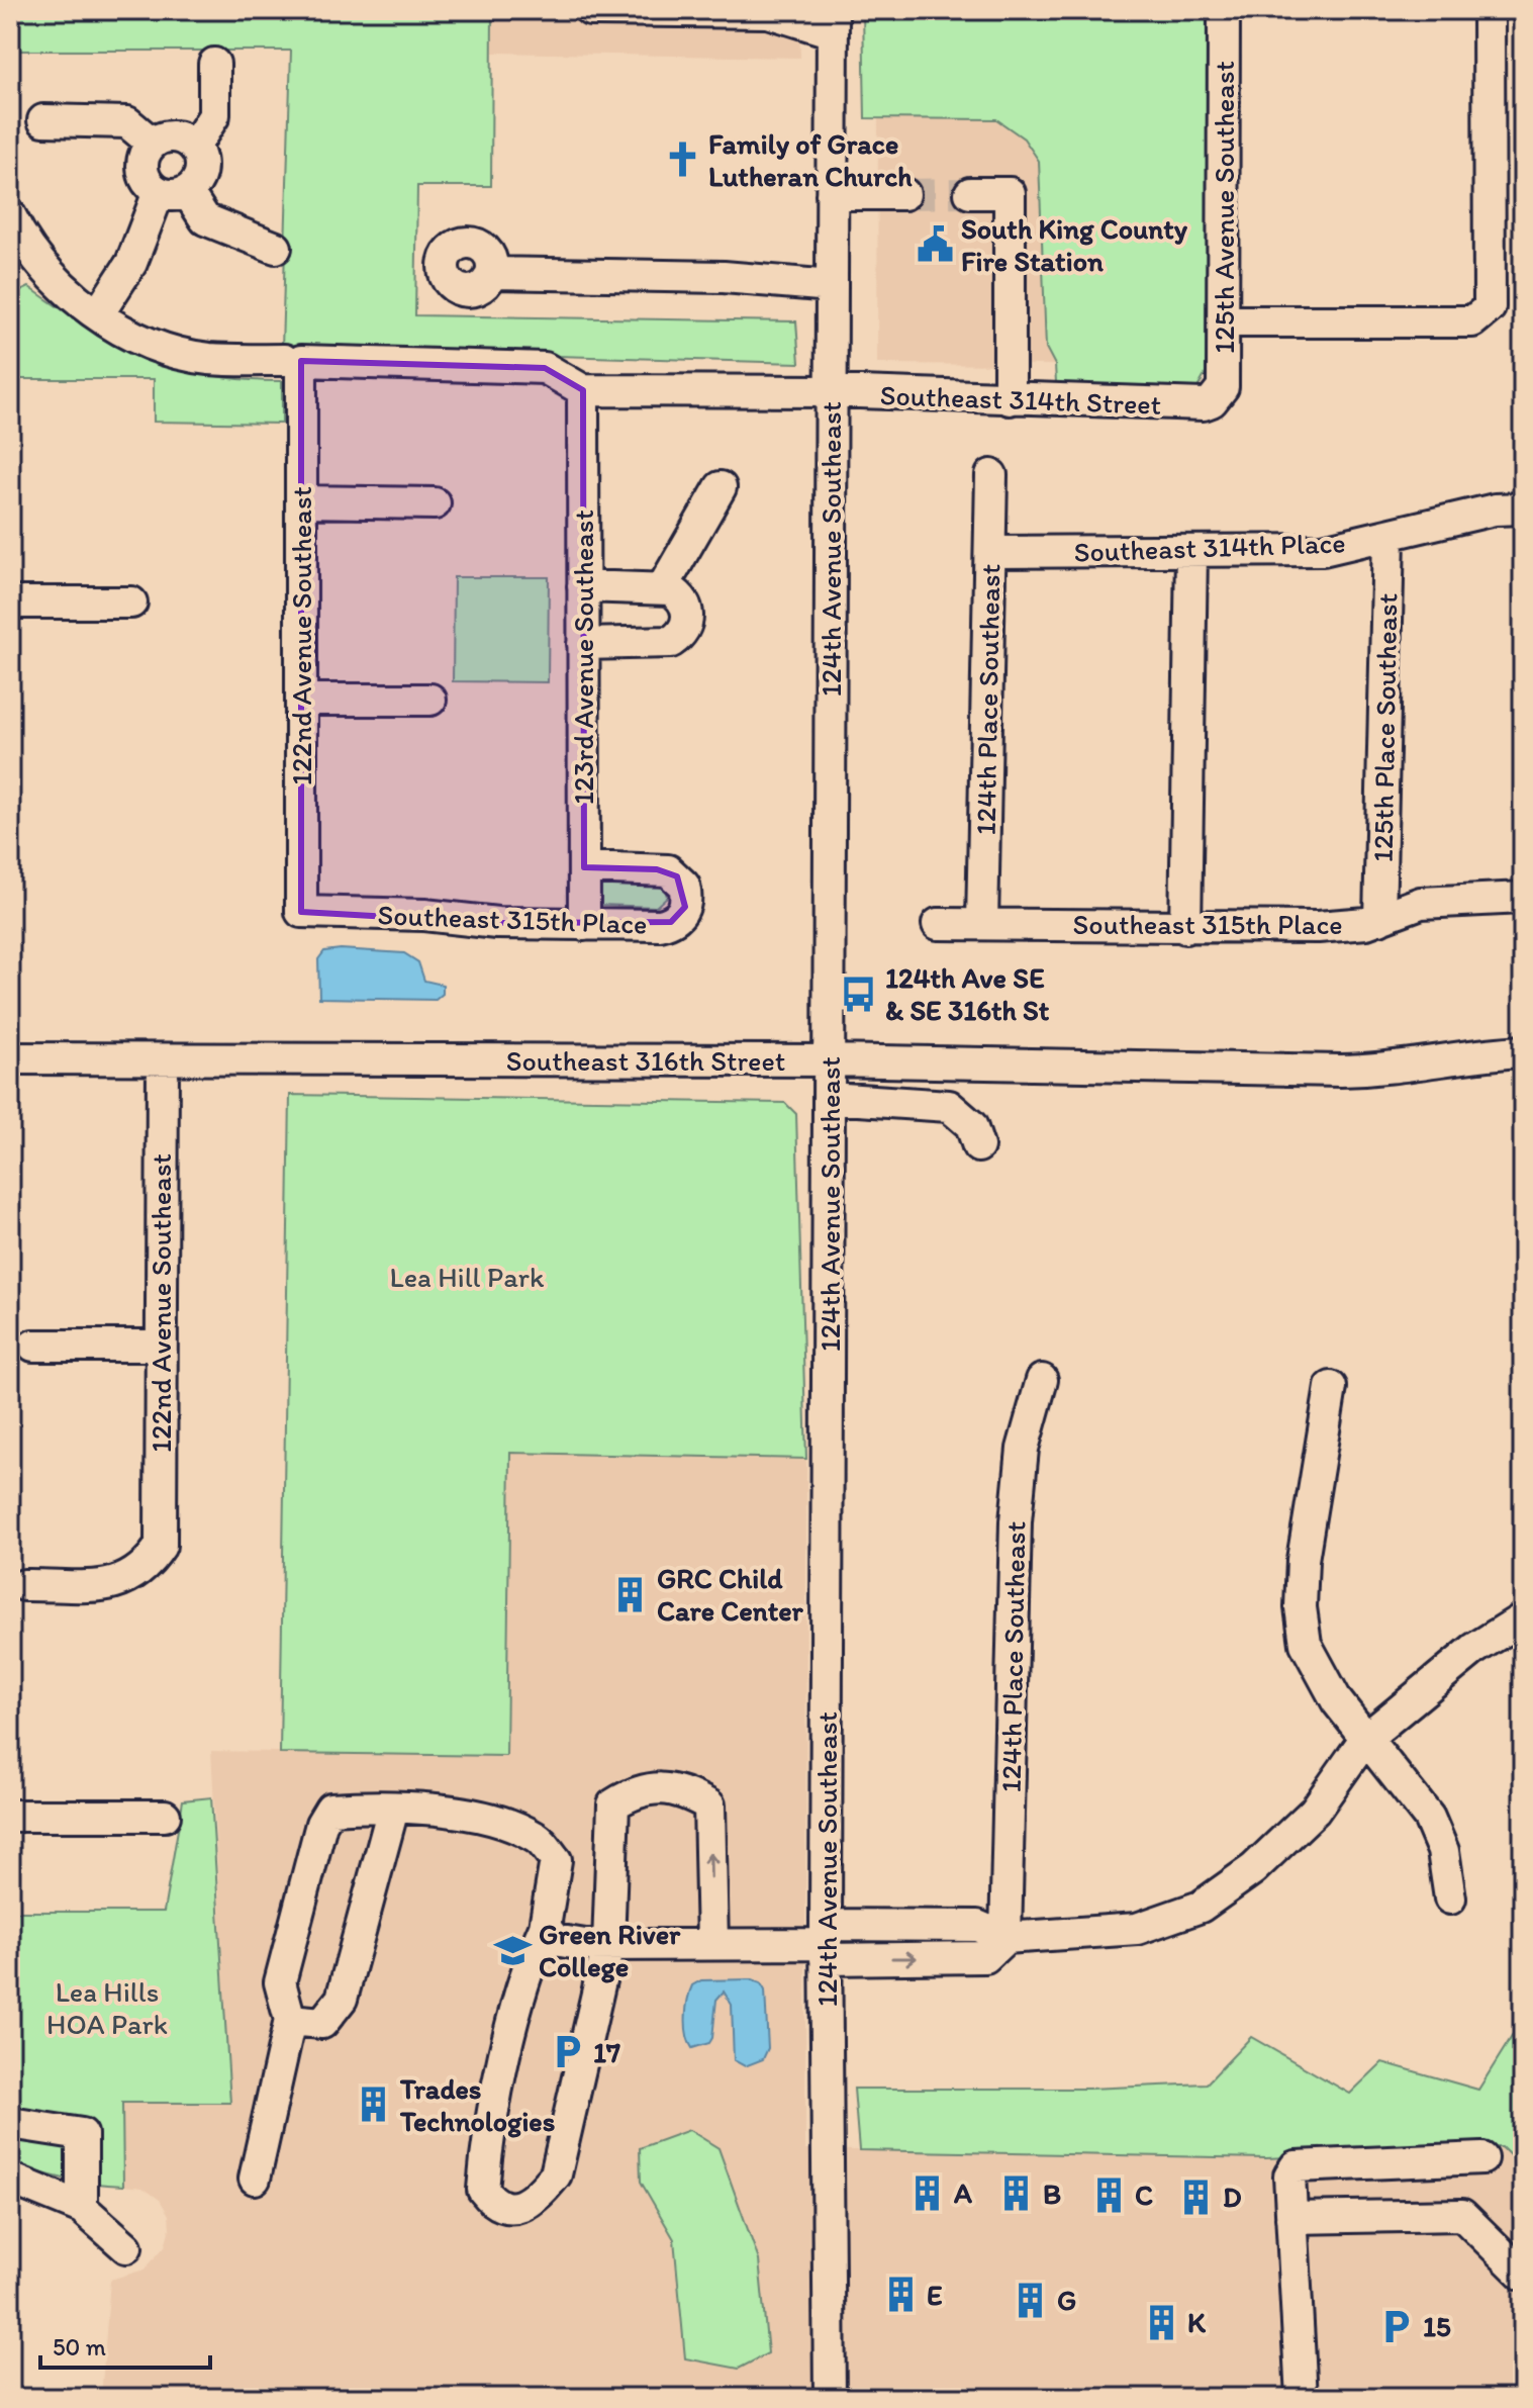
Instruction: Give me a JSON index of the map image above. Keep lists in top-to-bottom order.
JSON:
{
  "streets": {
    "street": [
      "125th Avenue Southeast",
      "Southeast 314th Street",
      "Southeast 314th Place",
      "124th Avenue Southeast",
      "122nd Avenue Southeast",
      "123rd Avenue Southeast",
      "124th Place Southeast",
      "125th Place Southeast",
      "Southeast 315th Place",
      "Southeast 316th Street"
    ]
  },
  "crossings": [
    ["125th Avenue Southeast", "Southeast 314th Street"],
    ["Southeast 314th Street", "124th Avenue Southeast"],
    ["Southeast 314th Street", "122nd Avenue Southeast"],
    ["Southeast 314th Street", "123rd Avenue Southeast"],
    ["Southeast 314th Place", "124th Place Southeast"],
    ["Southeast 314th Place", "125th Place Southeast"],
    ["124th Avenue Southeast", "Southeast 316th Street"],
    ["122nd Avenue Southeast", "Southeast 315th Place"],
    ["122nd Avenue Southeast", "Southeast 316th Street"],
    ["123rd Avenue Southeast", "Southeast 315th Place"],
    ["124th Place Southeast", "Southeast 315th Place"],
    ["125th Place Southeast", "Southeast 315th Place"]
  ],
  "parks": ["Lea Hill Park", "Lea Hills HOA Park"],
  "places": {
    "church": ["Family of Grace Lutheran Church"],
    "public building": ["South King County Fire Station"],
    "bus stop": ["124th Ave SE & SE 316th St"],
    "building": [
      "GRC Child Care Center",
      "Trades Technologies",
      "A",
      "B",
      "C",
      "D",
      "E",
      "G",
      "K"
    ],
    "school or university": ["Green River College"],
    "parking": ["17", "15"]
  },
  "scale_bar": "50 m"
}
